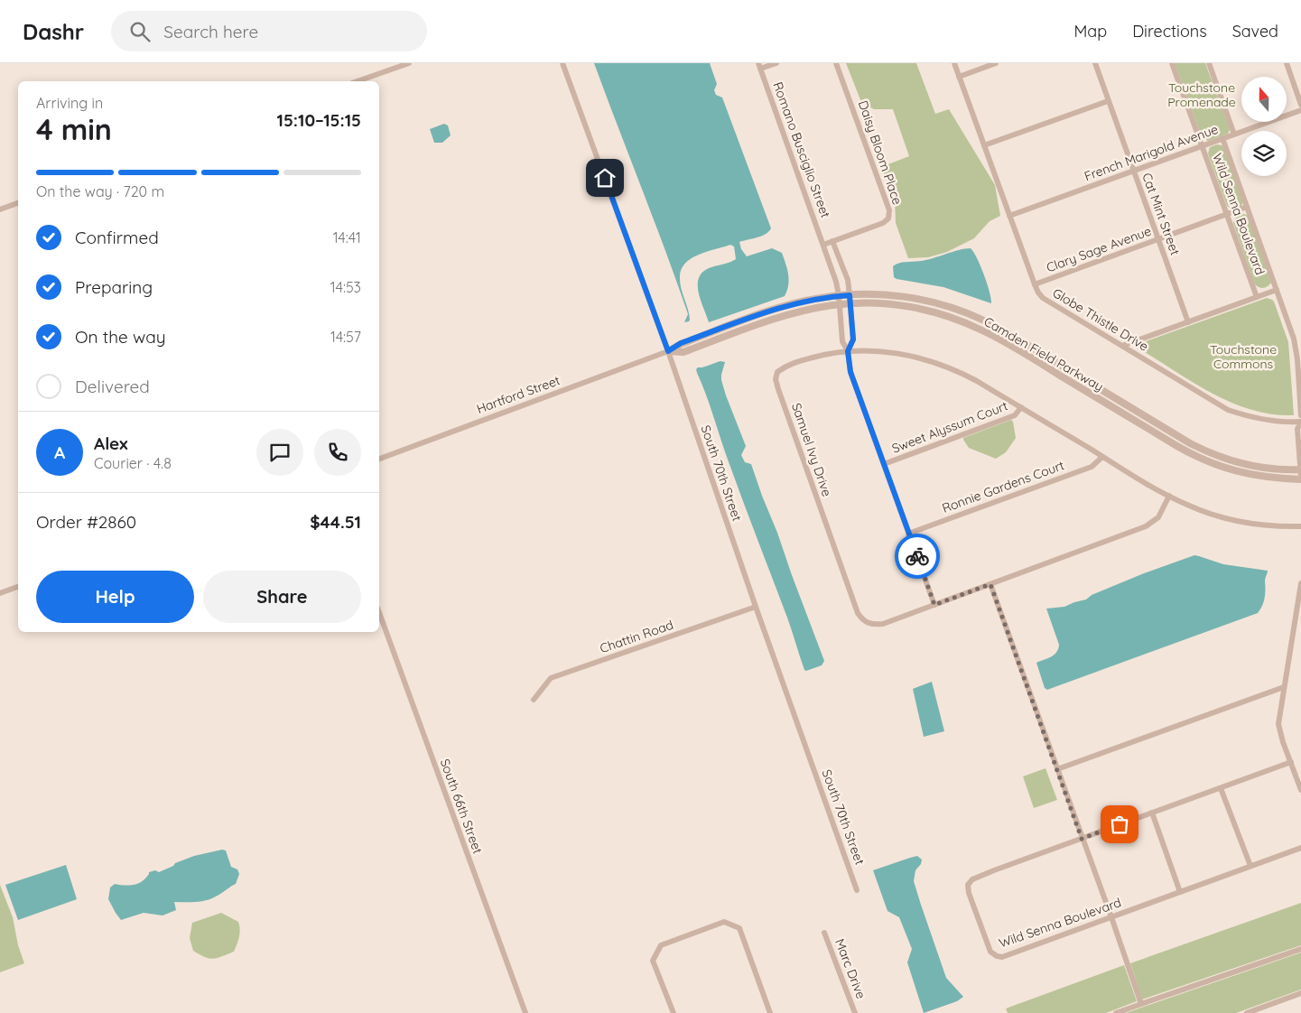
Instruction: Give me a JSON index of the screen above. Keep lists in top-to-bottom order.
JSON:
{
  "streets": {
    "street": [
      "Romano Busciglio Street",
      "Daisy Bloom Place",
      "French Marigold Avenue",
      "Cat Mint Street",
      "Wild Senna Boulevard",
      "Clary Sage Avenue",
      "Globe Thistle Drive",
      "Camden Field Parkway",
      "Hartford Street",
      "Sweet Alyssum Court",
      "Samuel Ivy Drive",
      "South 70th Street",
      "Ronnie Gardens Court",
      "Chattin Road",
      "South 66th Street",
      "Marc Drive"
    ]
  },
  "crossings": [
    ["Romano Busciglio Street", "Daisy Bloom Place"],
    ["Romano Busciglio Street", "Camden Field Parkway"],
    ["Romano Busciglio Street", "Sweet Alyssum Court"],
    ["Romano Busciglio Street", "Samuel Ivy Drive"],
    ["Romano Busciglio Street", "Ronnie Gardens Court"],
    ["French Marigold Avenue", "Cat Mint Street"],
    ["French Marigold Avenue", "Wild Senna Boulevard"],
    ["French Marigold Avenue", "Globe Thistle Drive"],
    ["Cat Mint Street", "Clary Sage Avenue"],
    ["Wild Senna Boulevard", "Clary Sage Avenue"],
    ["Clary Sage Avenue", "Globe Thistle Drive"],
    ["Camden Field Parkway", "Hartford Street"],
    ["Camden Field Parkway", "South 70th Street"],
    ["Hartford Street", "South 70th Street"],
    ["Sweet Alyssum Court", "Samuel Ivy Drive"],
    ["Samuel Ivy Drive", "Ronnie Gardens Court"],
    ["South 70th Street", "Chattin Road"]
  ],
  "parks": ["Touchstone Promenade", "Touchstone Commons"],
  "north": "top",
  "page": {
    "header": "Dashr",
    "search": "Search here",
    "nav": ["Map", "Directions", "Saved"],
    "heading": ["4 min", "Arriving in", "15:10–15:15"],
    "panel": [
      "Alex",
      "Courier · 4.8",
      "Order #2860",
      "$44.51"
    ],
    "bar": "On the way · 720 m",
    "list": [
      ["Confirmed", "14:41"],
      ["Preparing", "14:53"],
      ["On the way", "14:57"],
      "Delivered"
    ],
    "round": "A",
    "buttons": ["Help", "Share"]
  }
}
